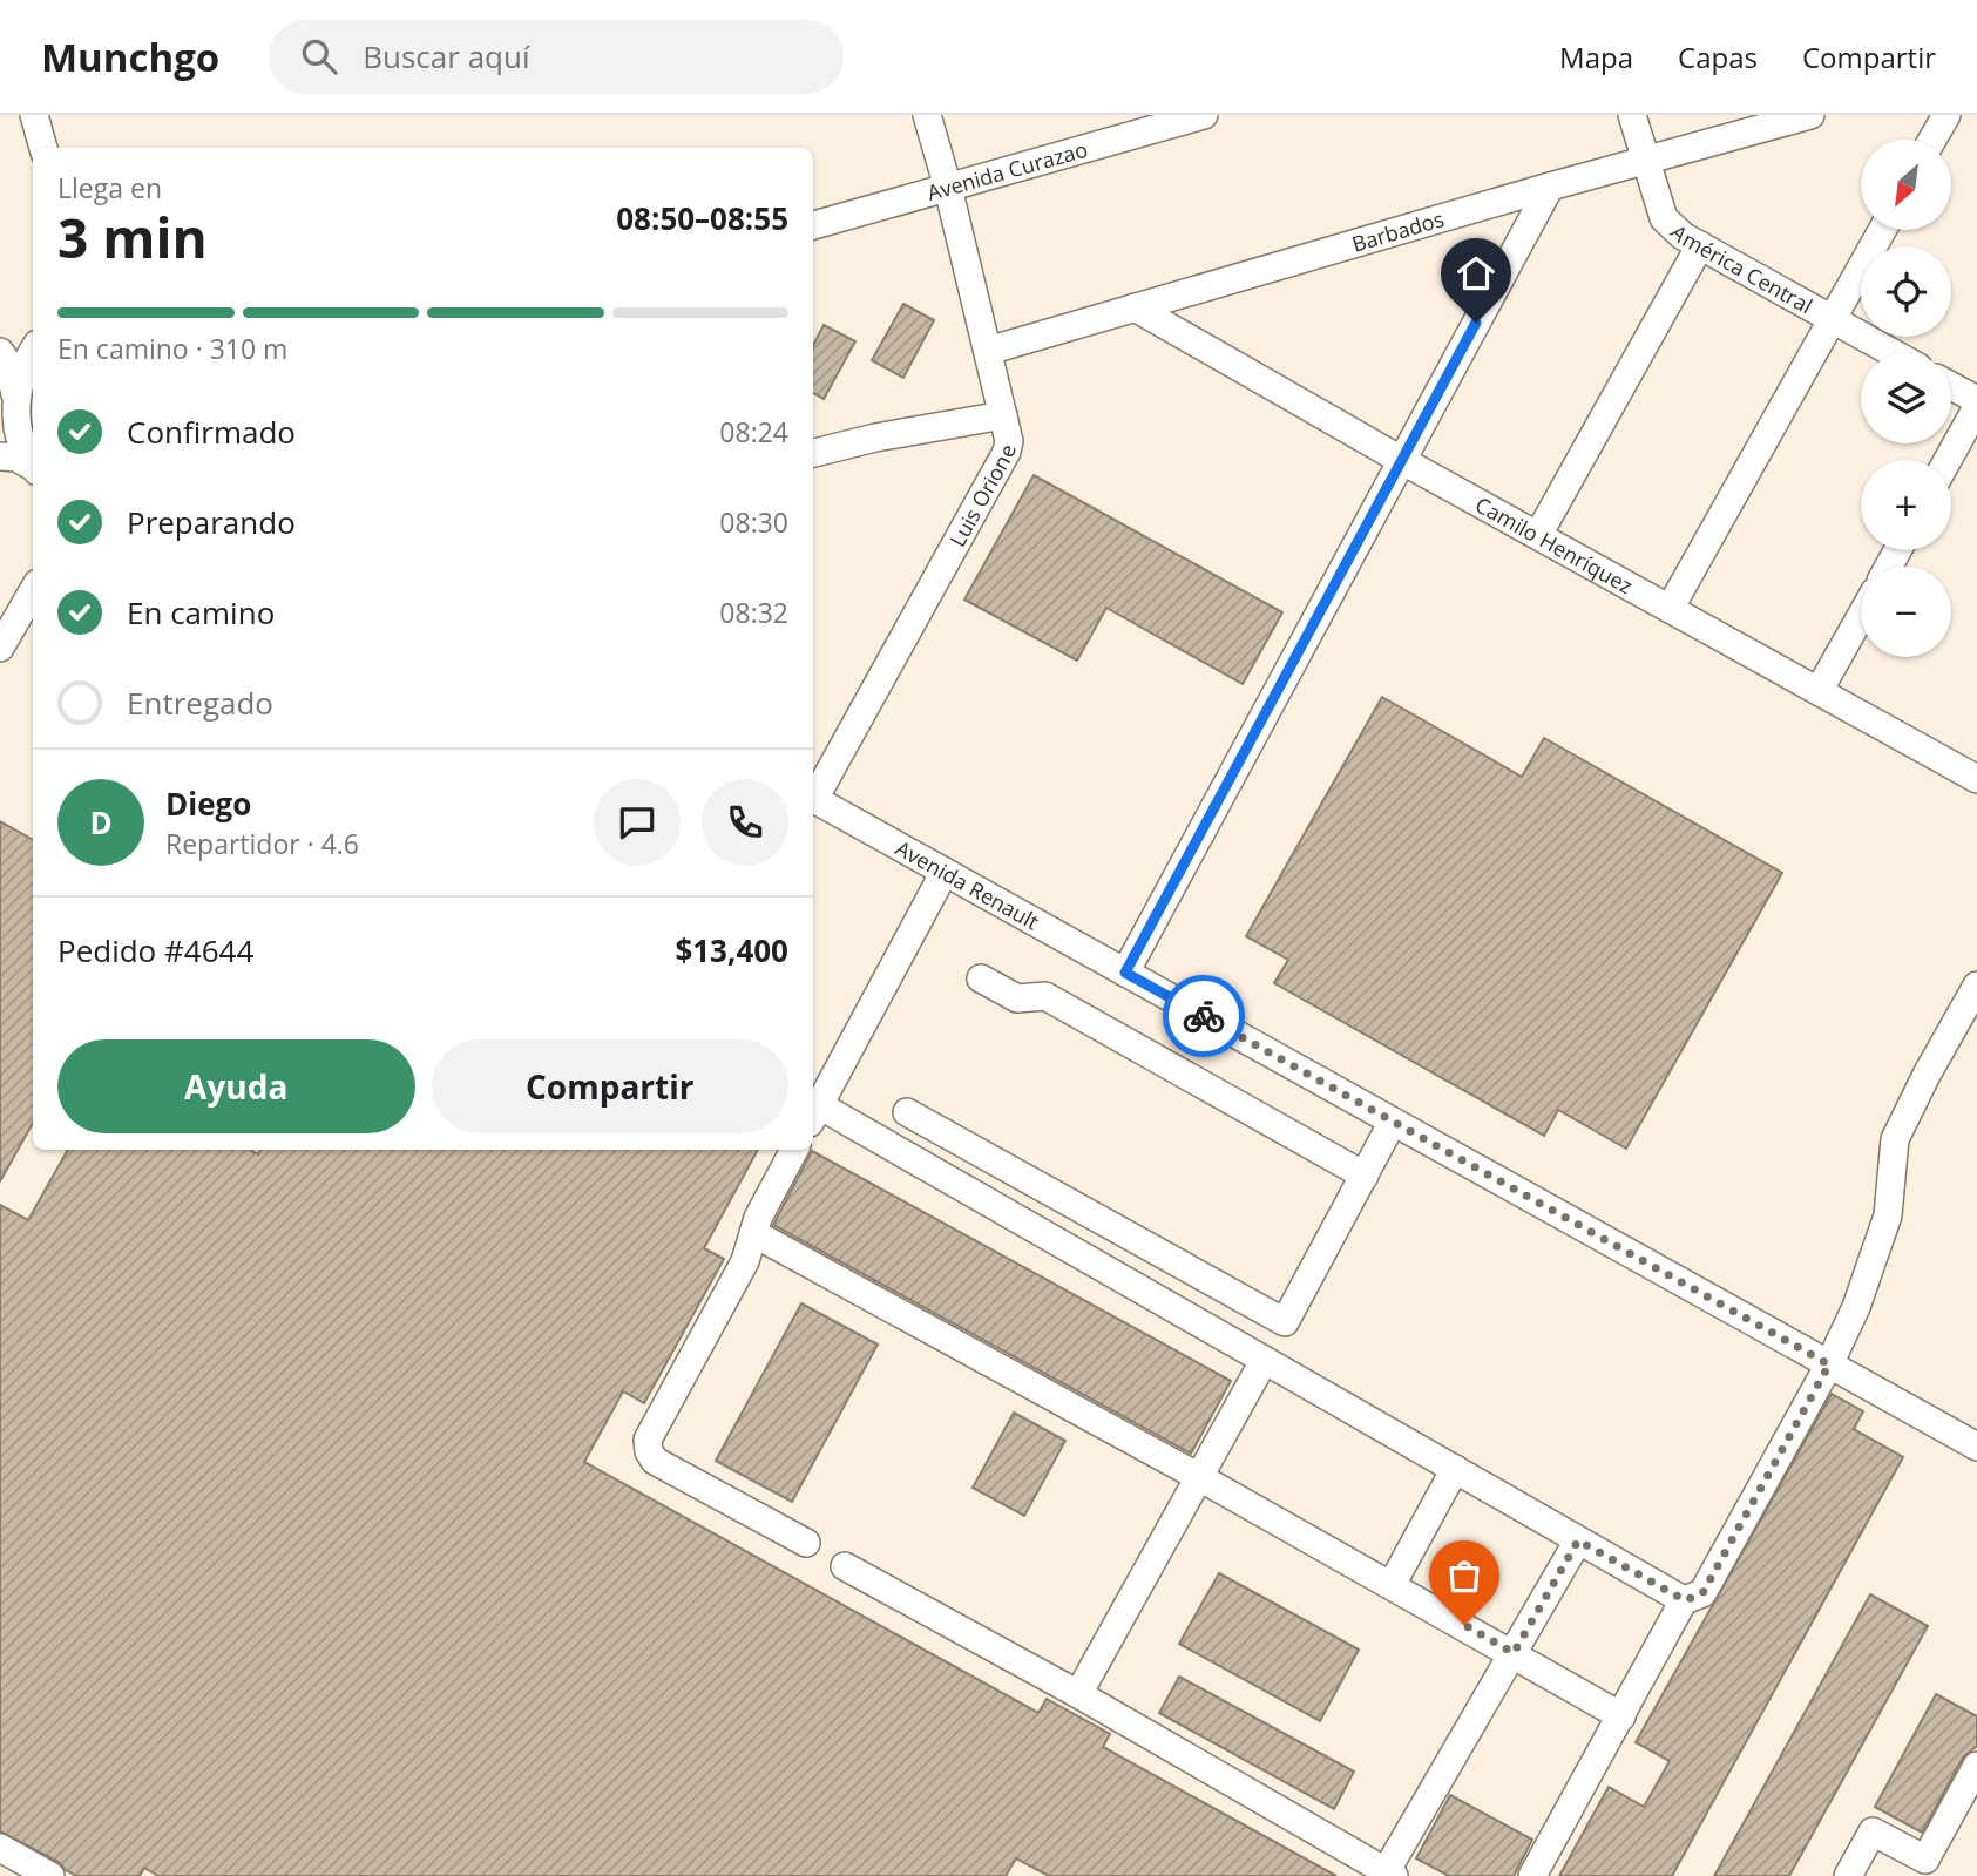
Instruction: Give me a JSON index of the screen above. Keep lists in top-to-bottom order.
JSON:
{
  "streets": {
    "street": [
      "Avenida Curazao",
      "Barbados",
      "América Central",
      "Luis Orione",
      "Camilo Henríquez",
      "Avenida Renault"
    ]
  },
  "crossings": [
    ["Avenida Curazao", "Luis Orione"],
    ["Barbados", "América Central"],
    ["Barbados", "Luis Orione"],
    ["Barbados", "Camilo Henríquez"]
  ],
  "north": "bottom left",
  "page": {
    "header": "Munchgo",
    "search": "Buscar aquí",
    "nav": ["Mapa", "Capas", "Compartir"],
    "map_buttons": ["+", "−"],
    "heading": ["3 min", "Llega en", "08:50–08:55"],
    "panel": [
      "Diego",
      "Repartidor · 4.6",
      "Pedido #4644",
      "$13,400"
    ],
    "bar": "En camino · 310 m",
    "list": [
      ["Confirmado", "08:24"],
      ["Preparando", "08:30"],
      ["En camino", "08:32"],
      "Entregado"
    ],
    "round": "D",
    "buttons": ["Ayuda", "Compartir"]
  }
}
